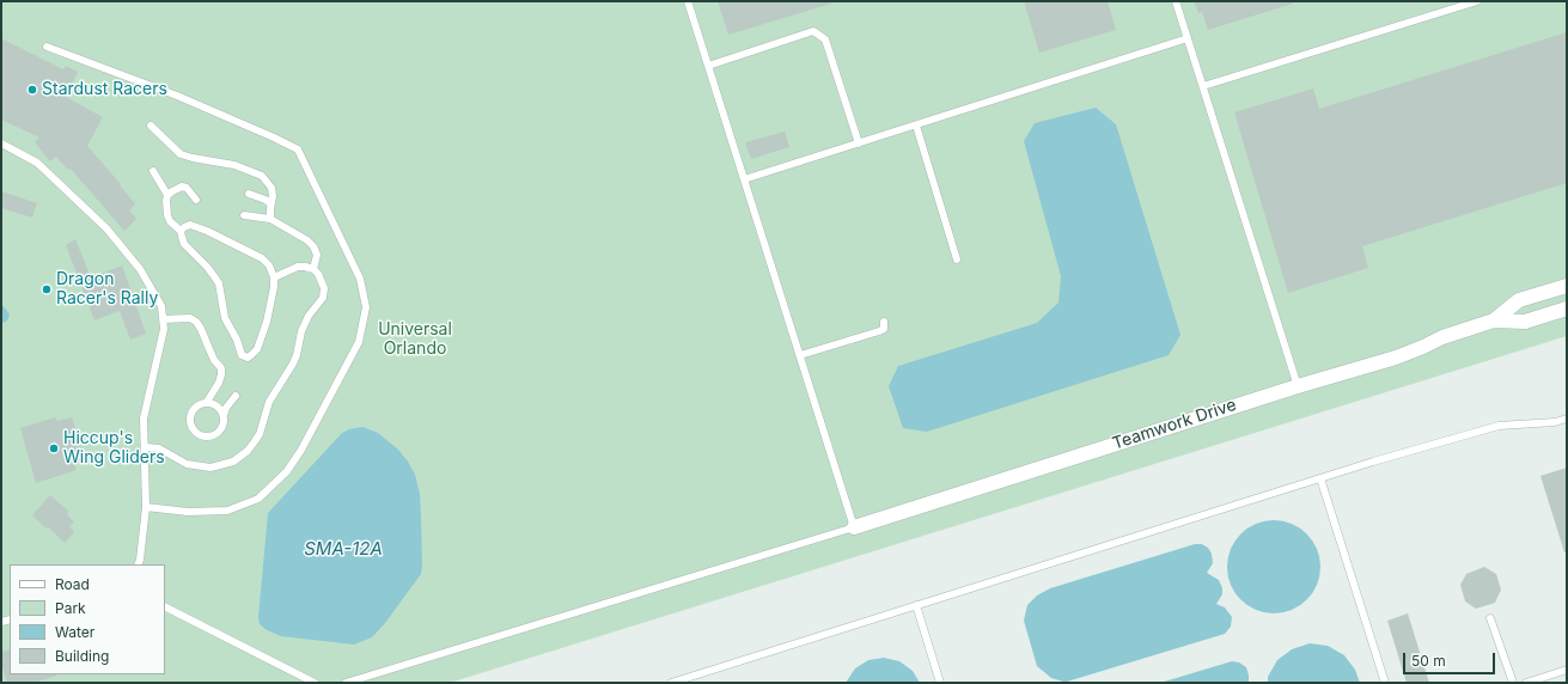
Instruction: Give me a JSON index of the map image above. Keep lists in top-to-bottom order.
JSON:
{
  "streets": {
    "street": ["Teamwork Drive"]
  },
  "water": ["SMA-12A"],
  "parks": ["Universal Orlando"],
  "places": ["Stardust Racers", "Dragon Racer's Rally", "Hiccup's Wing Gliders"],
  "legend": [
    "Road",
    "Park",
    "Water",
    "Building"
  ],
  "scale_bar": "50 m"
}
